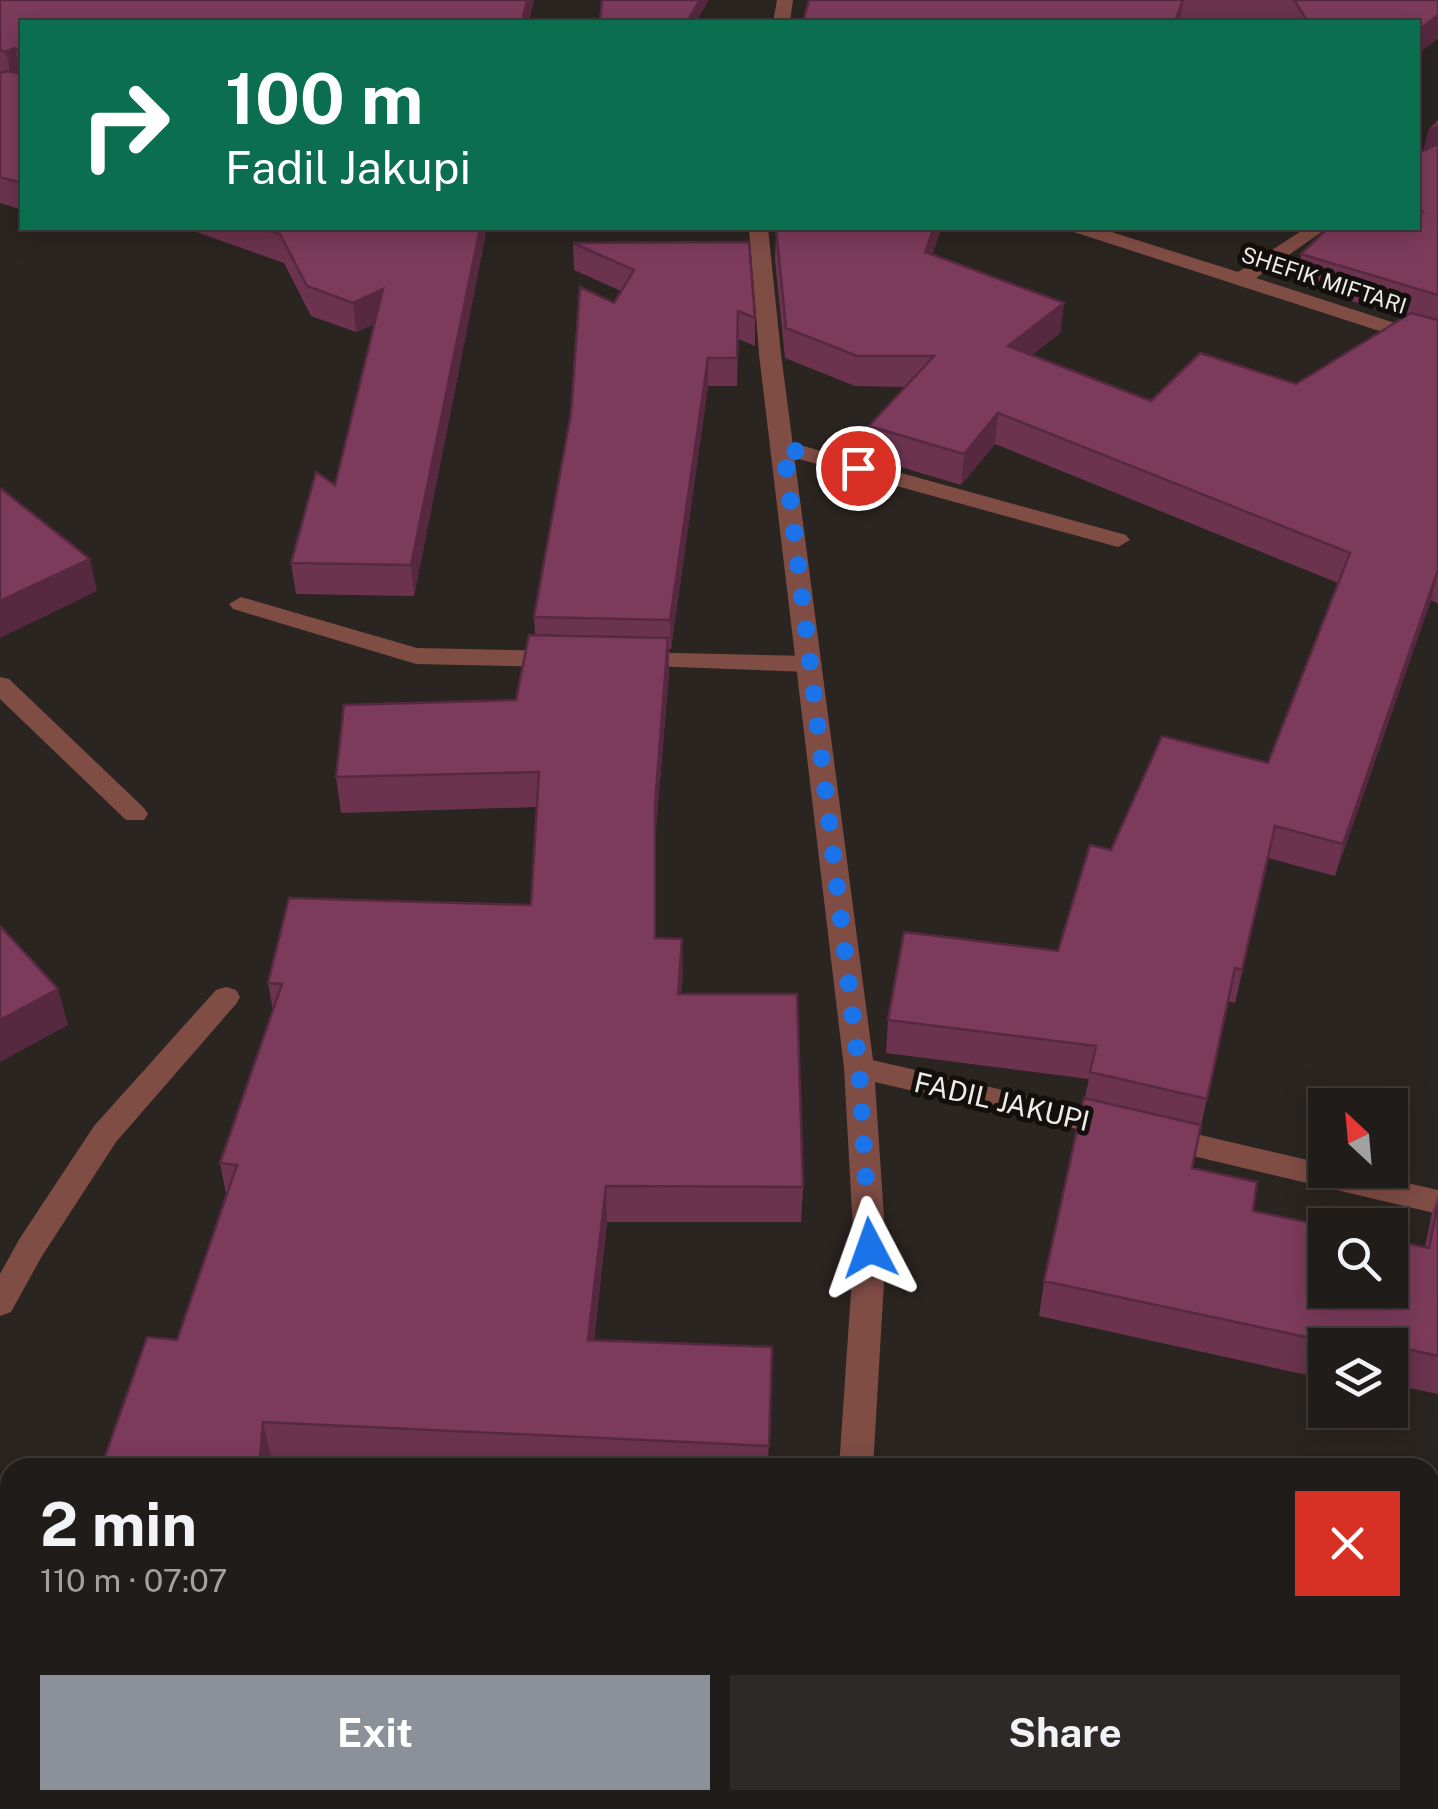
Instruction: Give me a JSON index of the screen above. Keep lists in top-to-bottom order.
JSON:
{
  "streets": {
    "street": ["SHEFIK MIFTARI", "FADIL JAKUPI"]
  },
  "north": "top left",
  "page": {
    "turn": ["100 m", "Fadil Jakupi"],
    "heading": ["2 min", "110 m · 07:07"],
    "buttons": ["Exit", "Share"]
  }
}
